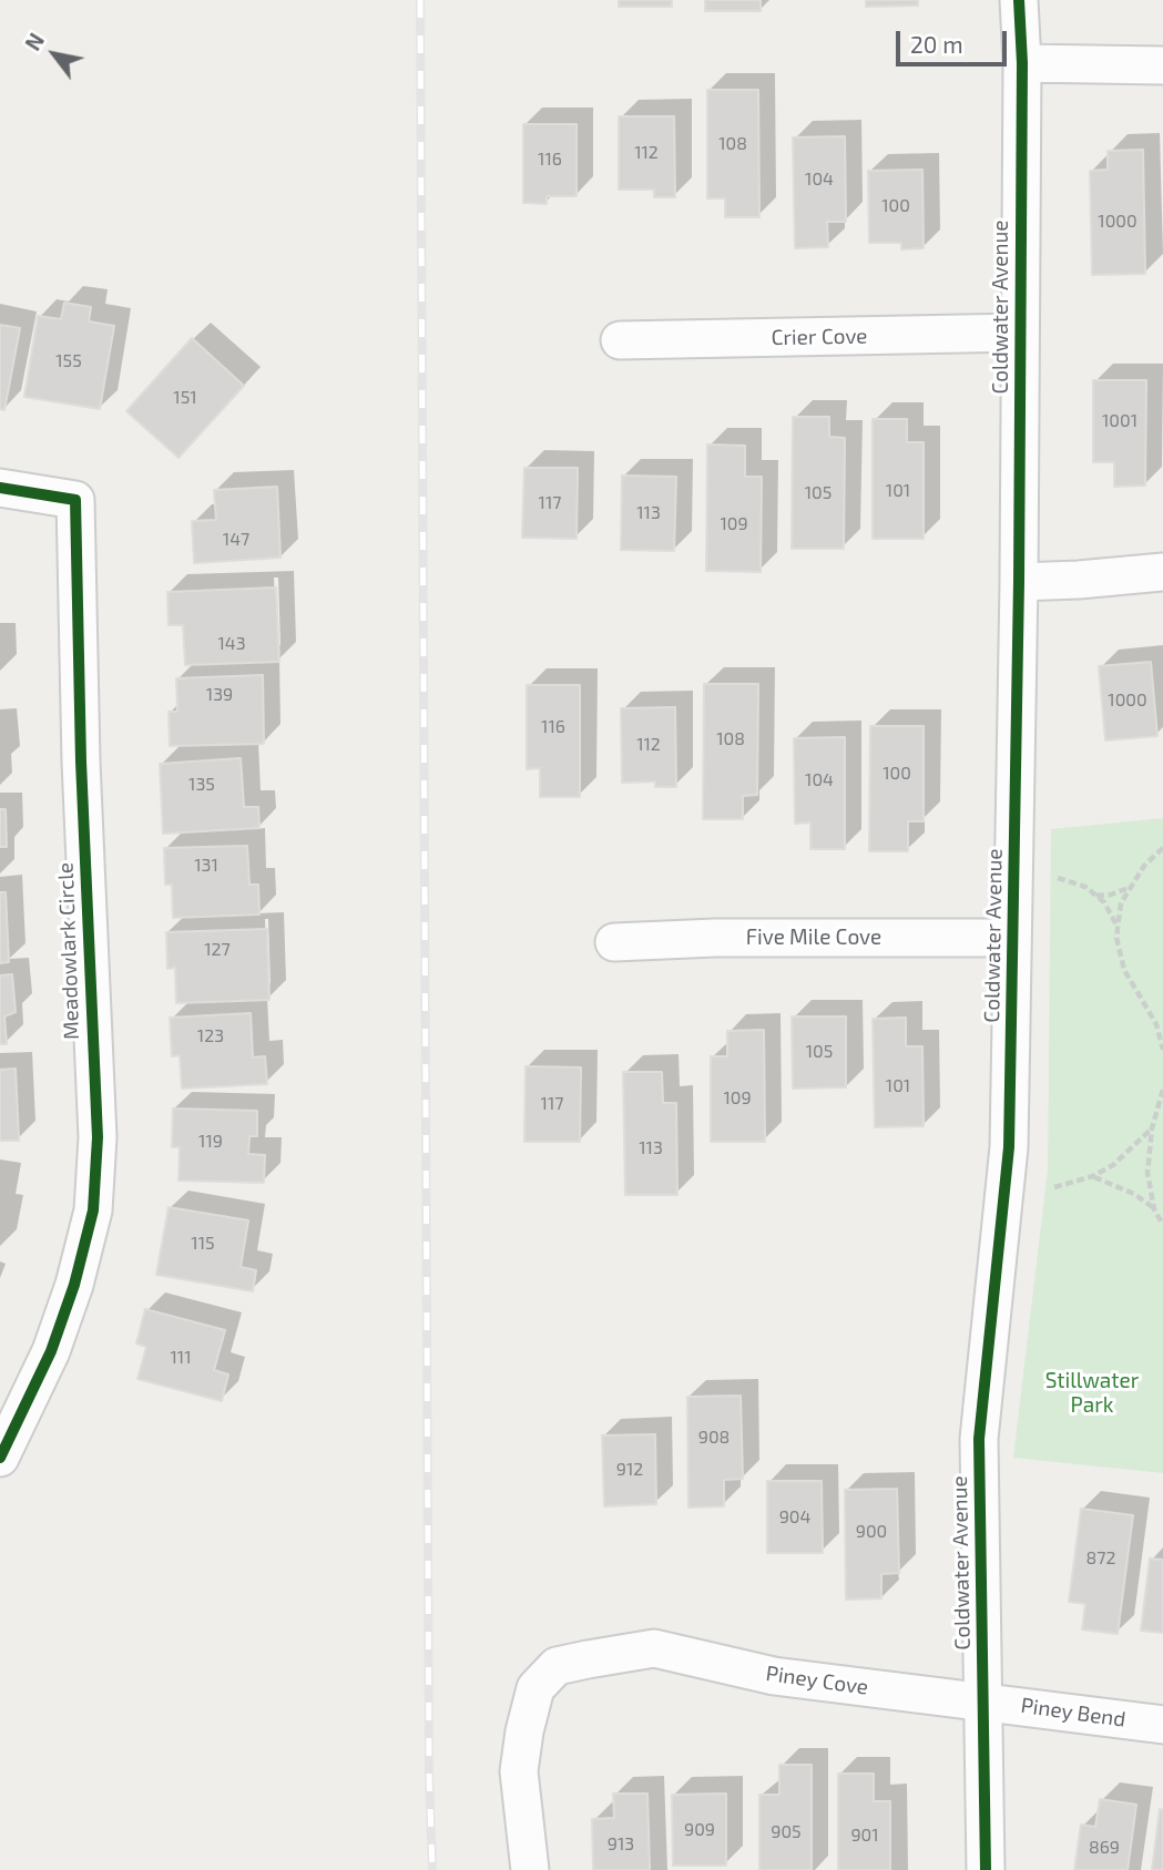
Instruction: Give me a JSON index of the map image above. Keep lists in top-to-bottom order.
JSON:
{
  "streets": {
    "street": [
      "Coldwater Avenue",
      "Crier Cove",
      "Five Mile Cove",
      "Meadowlark Circle",
      "Piney Cove",
      "Piney Bend"
    ]
  },
  "crossings": [
    ["Coldwater Avenue", "Crier Cove"],
    ["Coldwater Avenue", "Five Mile Cove"],
    ["Coldwater Avenue", "Piney Cove"],
    ["Coldwater Avenue", "Piney Bend"],
    ["Piney Cove", "Piney Bend"]
  ],
  "parks": ["Stillwater Park"],
  "house_numbers": [
    "108",
    "112",
    "116",
    "104",
    "100",
    "1000",
    "155",
    "151",
    "1001",
    "101",
    "105",
    "117",
    "113",
    "109",
    "147",
    "143",
    "139",
    "1000",
    "116",
    "108",
    "112",
    "100",
    "104",
    "135",
    "131",
    "127",
    "123",
    "105",
    "101",
    "109",
    "117",
    "119",
    "113",
    "115",
    "111",
    "908",
    "912",
    "904",
    "900",
    "872",
    "909",
    "905",
    "901",
    "913",
    "869"
  ],
  "scale_bar": "20 m",
  "north": "top left"
}
